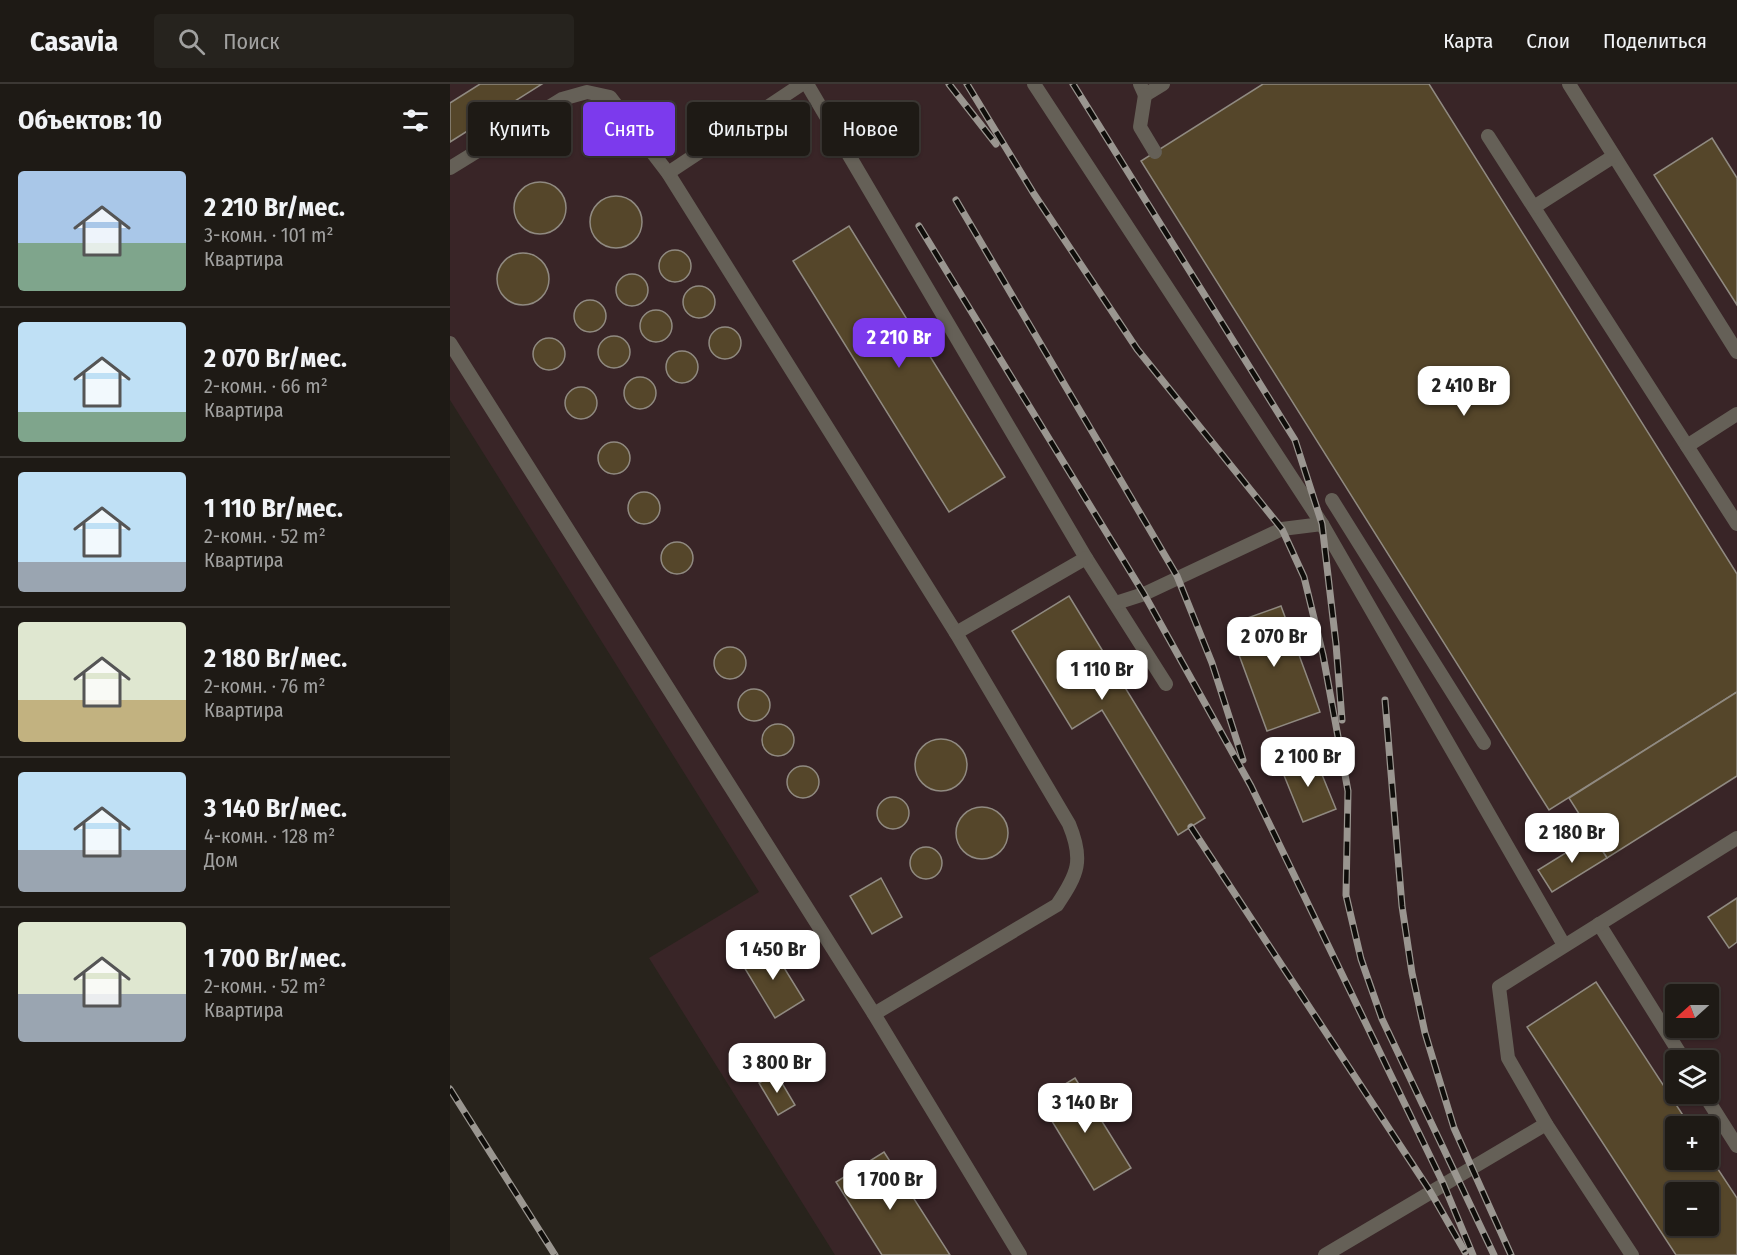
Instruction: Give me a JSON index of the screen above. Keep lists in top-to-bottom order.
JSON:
{
  "north": "left",
  "page": {
    "header": "Casavia",
    "search": "Поиск",
    "nav": ["Карта", "Слои", "Поделиться"],
    "heading": "Объектов: 10",
    "chip": [
      "Купить",
      "Снять",
      "Фильтры",
      "Новое"
    ],
    "list": [
      {
        "name": "2 210 Br/мес.",
        "note": "3-комн. · 101 m² · Квартира"
      },
      {
        "name": "2 070 Br/мес.",
        "note": "2-комн. · 66 m² · Квартира"
      },
      {
        "name": "1 110 Br/мес.",
        "note": "2-комн. · 52 m² · Квартира"
      },
      {
        "name": "2 180 Br/мес.",
        "note": "2-комн. · 76 m² · Квартира"
      },
      {
        "name": "3 140 Br/мес.",
        "note": "4-комн. · 128 m² · Дом"
      },
      {
        "name": "1 700 Br/мес.",
        "note": "2-комн. · 52 m² · Квартира"
      }
    ],
    "price": [
      "2 210 Br",
      "2 410 Br",
      "2 070 Br",
      "1 110 Br",
      "2 100 Br",
      "2 180 Br",
      "1 450 Br",
      "3 800 Br",
      "3 140 Br",
      "1 700 Br"
    ],
    "map_buttons": ["+", "−"]
  }
}
